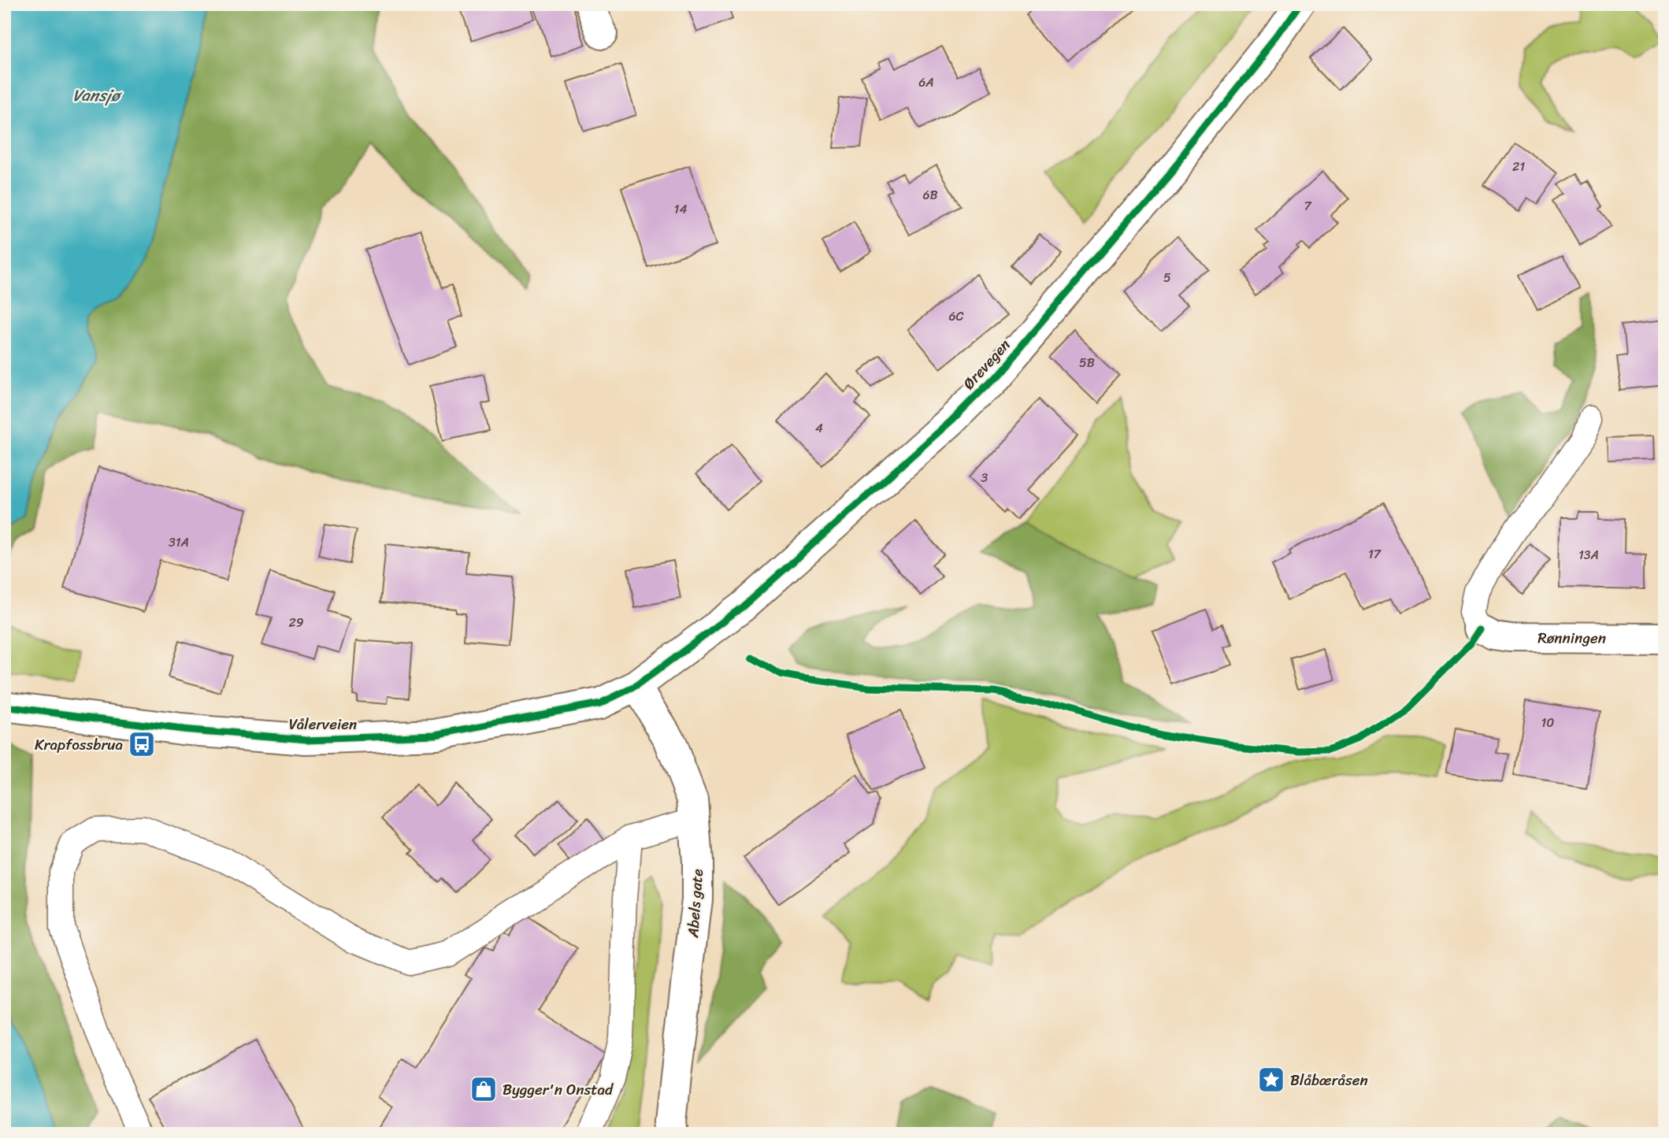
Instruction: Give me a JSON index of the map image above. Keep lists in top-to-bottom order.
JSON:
{
  "streets": {
    "street": [
      "Ørevegen",
      "Rønningen",
      "Vålerveien",
      "Abels gate"
    ]
  },
  "crossings": [
    ["Ørevegen", "Vålerveien"],
    ["Ørevegen", "Abels gate"],
    ["Vålerveien", "Abels gate"]
  ],
  "water": ["Vansjø"],
  "places": {
    "bus stop": ["Krapfossbrua"],
    "place": ["Blåbæråsen"],
    "shop": ["Bygger'n Onstad"]
  },
  "house_numbers": [
    "6A",
    "21",
    "6B",
    "7",
    "14",
    "5",
    "6C",
    "5B",
    "4",
    "3",
    "31A",
    "17",
    "13A",
    "29",
    "10"
  ]
}
